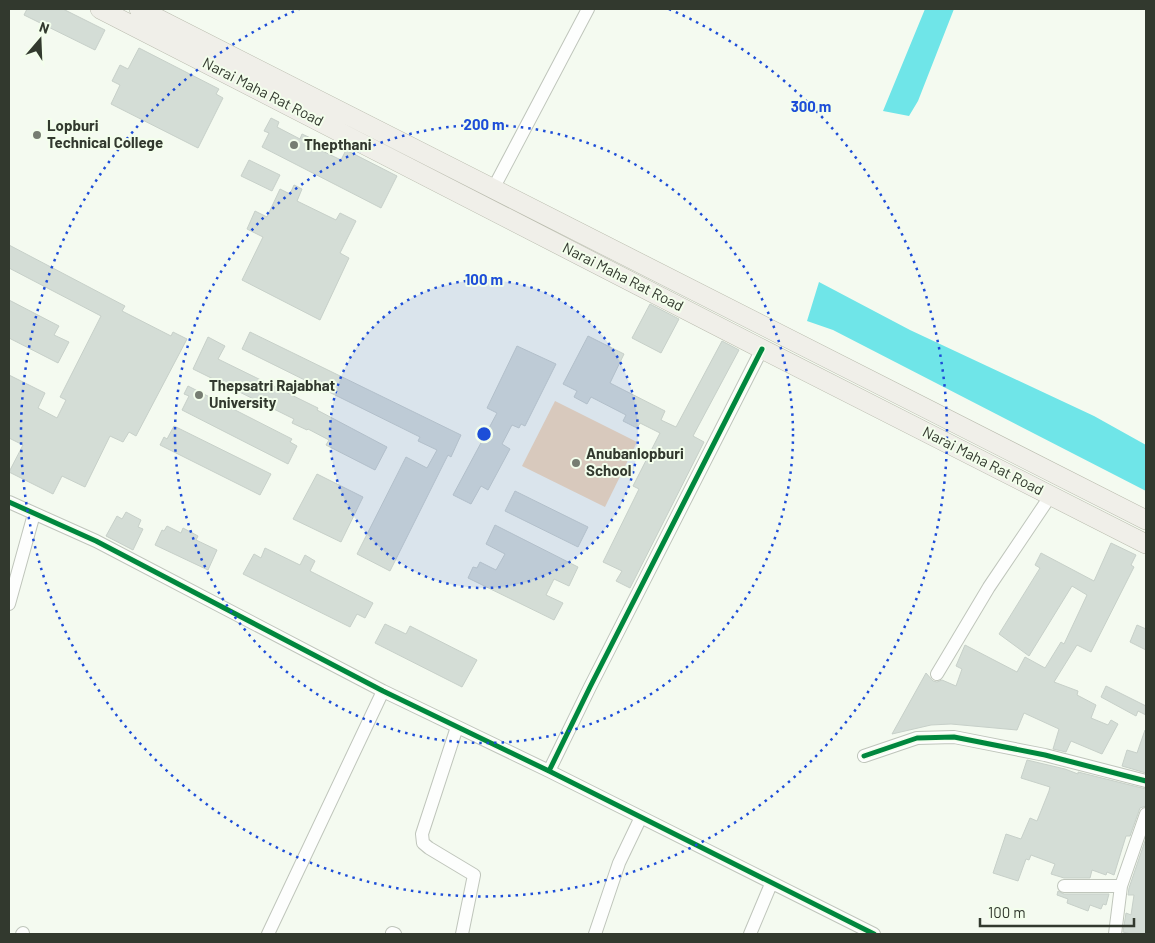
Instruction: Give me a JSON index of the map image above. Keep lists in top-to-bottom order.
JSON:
{
  "streets": {
    "main road": ["Narai Maha Rat Road"]
  },
  "places": [
    "Lopburi Technical College",
    "Thepthani",
    "Thepsatri Rajabhat University",
    "Anubanlopburi School"
  ],
  "scale_bar": "100 m",
  "north": "top",
  "rings": ["300 m", "200 m", "100 m"]
}
